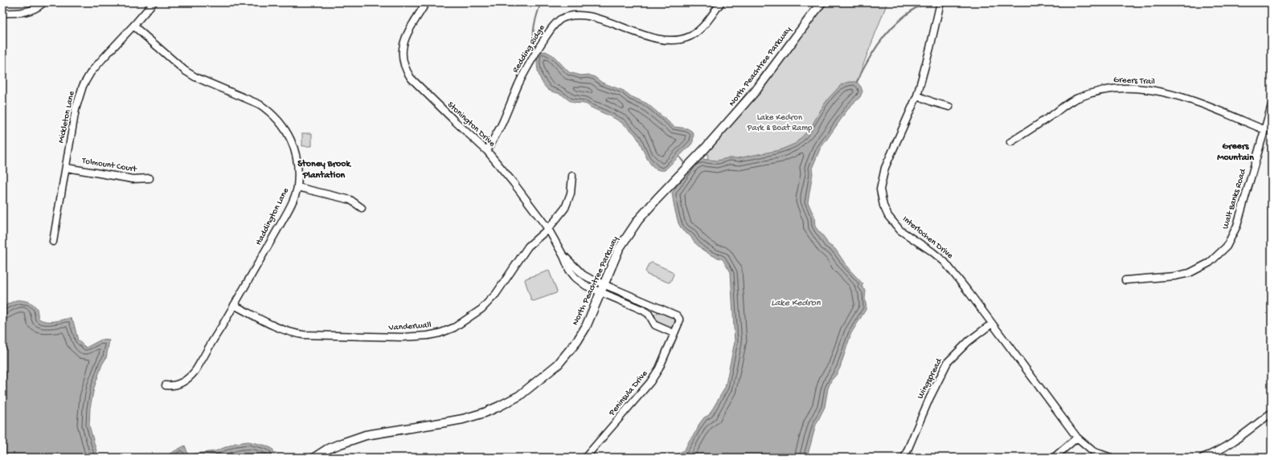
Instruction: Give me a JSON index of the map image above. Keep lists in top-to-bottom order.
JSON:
{
  "streets": {
    "street": [
      "Redding Ridge",
      "North Peachtree Parkway",
      "Greers Trail",
      "Mickleton Lane",
      "Stonington Drive",
      "Tolmount Court",
      "Walt Banks Road",
      "Haddington Lane",
      "Interlochen Drive",
      "Vanderwall",
      "Wingspread",
      "Peninsula Drive"
    ]
  },
  "crossings": [
    ["Redding Ridge", "Stonington Drive"],
    ["North Peachtree Parkway", "Stonington Drive"],
    ["North Peachtree Parkway", "Peninsula Drive"],
    ["Greers Trail", "Walt Banks Road"],
    ["Mickleton Lane", "Tolmount Court"],
    ["Mickleton Lane", "Haddington Lane"],
    ["Stonington Drive", "Vanderwall"],
    ["Stonington Drive", "Peninsula Drive"],
    ["Haddington Lane", "Vanderwall"],
    ["Interlochen Drive", "Wingspread"]
  ],
  "districts": ["Greers Mountain", "Stoney Brook Plantation"],
  "water": ["Lake Kedron"],
  "parks": ["Lake Kedron Park & Boat Ramp"]
}
